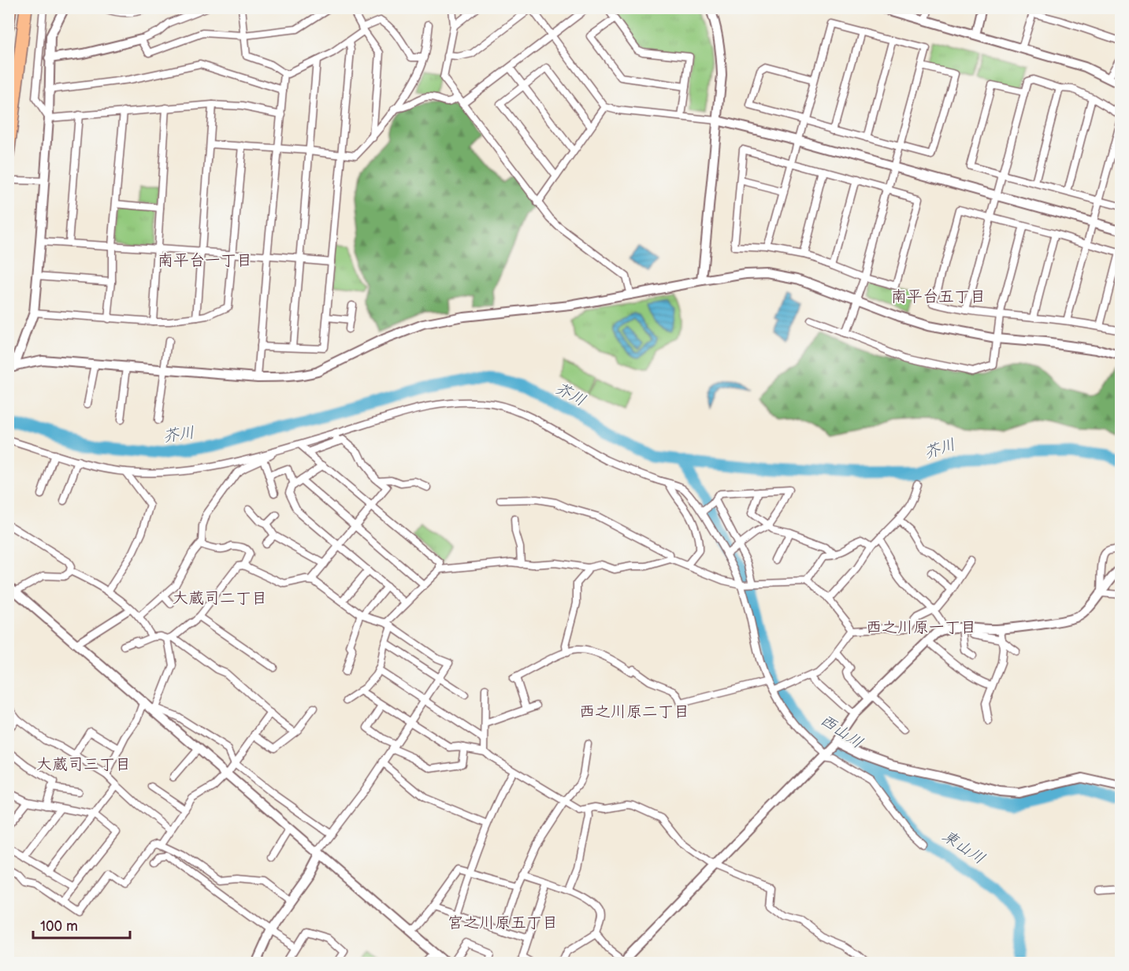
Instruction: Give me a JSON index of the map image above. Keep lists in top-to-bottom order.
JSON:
{
  "districts": [
    "南平台一丁目",
    "南平台五丁目",
    "大蔵司二丁目",
    "西之川原一丁目",
    "西之川原二丁目",
    "大蔵司三丁目",
    "宮之川原五丁目"
  ],
  "water": ["芥川", "西山川", "東山川"],
  "scale_bar": "100 m"
}
